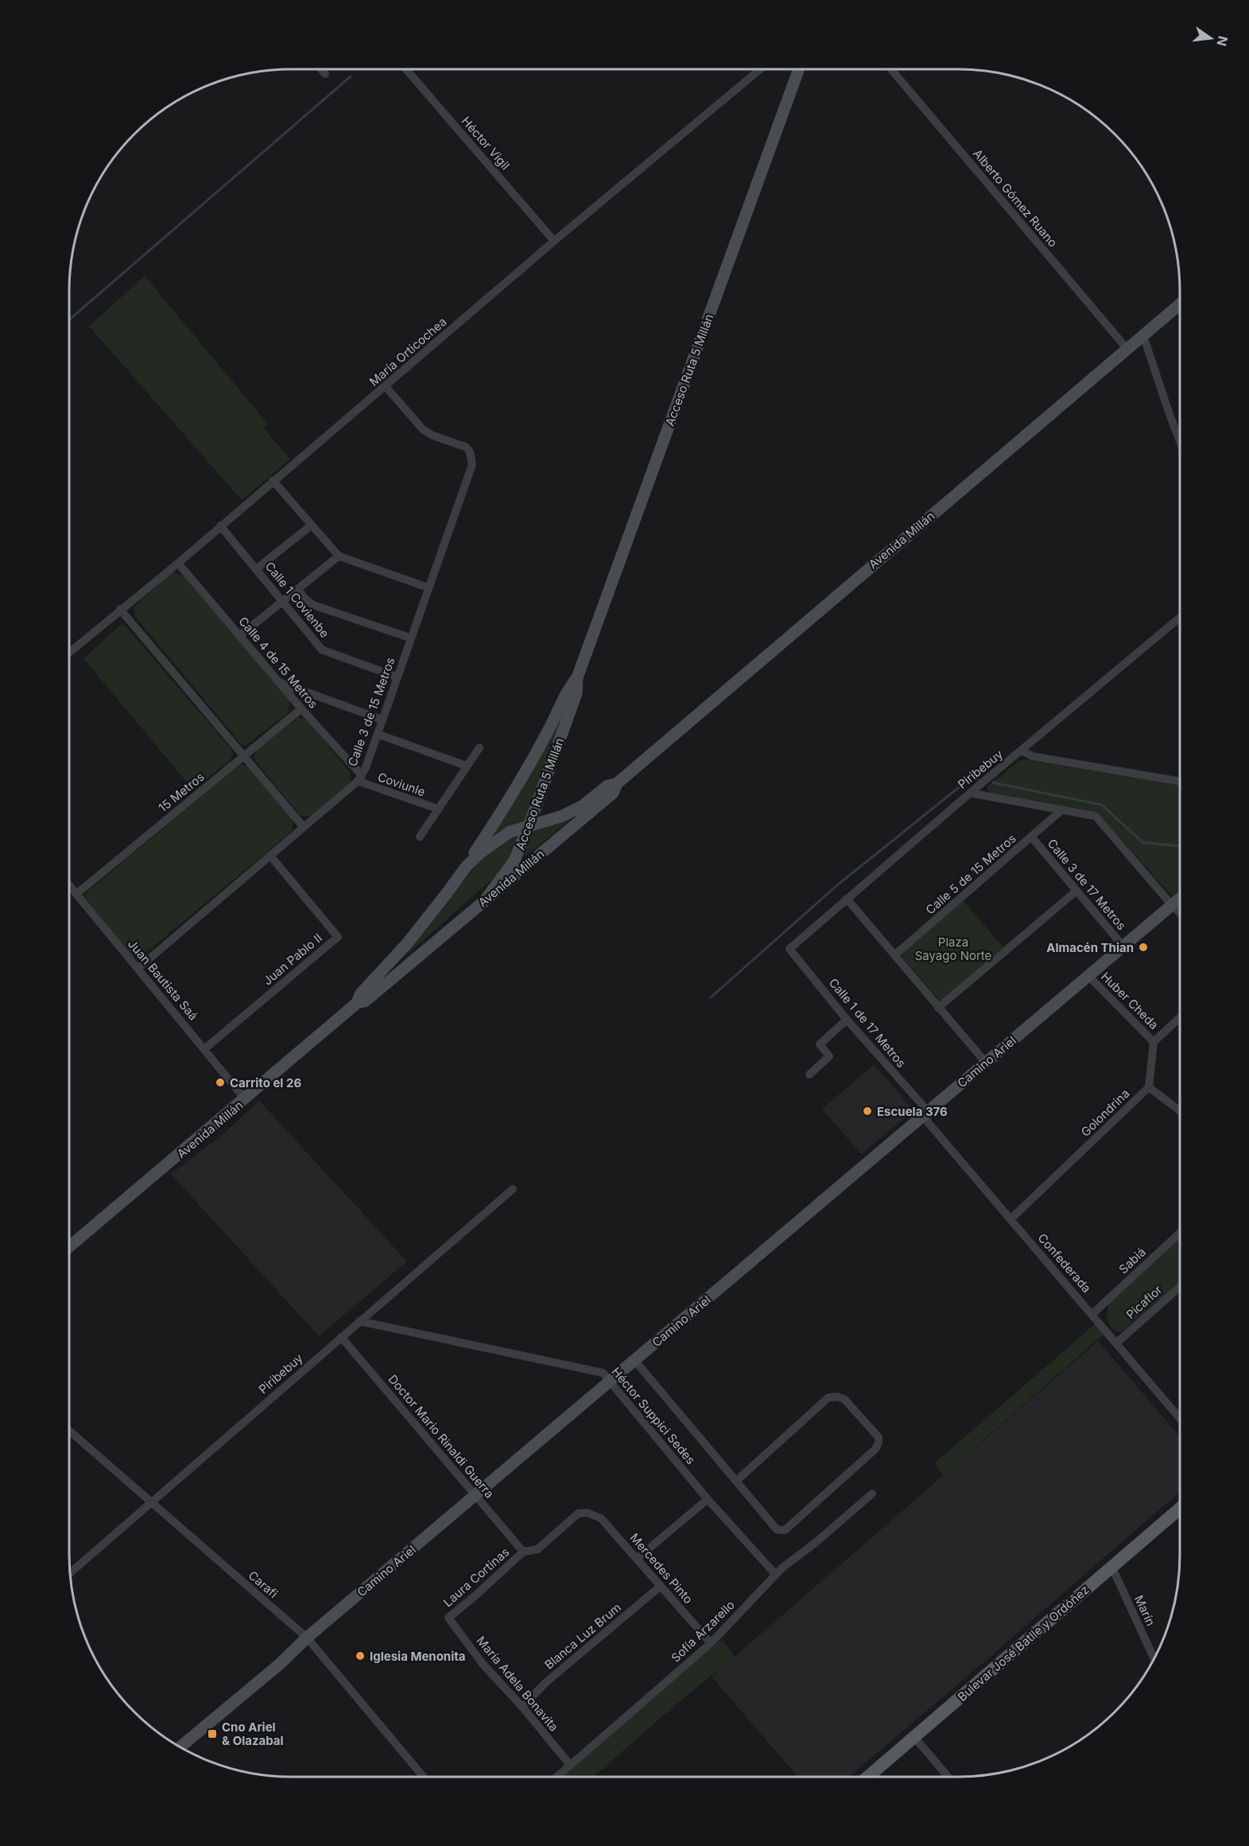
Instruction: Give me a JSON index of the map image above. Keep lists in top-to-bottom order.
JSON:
{
  "streets": {
    "main road": ["Bulevar José Batlle y Ordóñez"],
    "street": [
      "Héctor Vigil",
      "Alberto Gómez Ruano",
      "María Orticochea",
      "Acceso Ruta 5 Millán",
      "Avenida Millán",
      "Calle 1 Covienbe",
      "Calle 4 de 15 Metros",
      "Calle 3 de 15 Metros",
      "Piribebuy",
      "Coviunle",
      "15 Metros",
      "Calle 5 de 15 Metros",
      "Calle 3 de 17 Metros",
      "Juan Pablo II",
      "Juan Bautista Saá",
      "Huber Cheda",
      "Calle 1 de 17 Metros",
      "Camino Ariel",
      "Golondrina",
      "Sabiá",
      "Confederada",
      "Picaflor",
      "Héctor Suppici Sedes",
      "Doctor Mario Rinaldi Guerra",
      "Mercedes Pinto",
      "Laura Cortinas",
      "Carafi",
      "Marín",
      "Sofía Arzarello",
      "Blanca Luz Brum",
      "María Adela Bonavita"
    ]
  },
  "crossings": [
    ["Héctor Vigil", "María Orticochea"],
    ["Alberto Gómez Ruano", "Avenida Millán"],
    ["María Orticochea", "Calle 1 Covienbe"],
    ["María Orticochea", "Calle 4 de 15 Metros"],
    ["María Orticochea", "Calle 3 de 15 Metros"],
    ["Acceso Ruta 5 Millán", "Avenida Millán"],
    ["Avenida Millán", "Juan Bautista Saá"],
    ["Calle 1 Covienbe", "Calle 3 de 15 Metros"],
    ["Calle 4 de 15 Metros", "Calle 3 de 15 Metros"],
    ["Calle 4 de 15 Metros", "Coviunle"],
    ["Calle 4 de 15 Metros", "15 Metros"],
    ["Calle 3 de 15 Metros", "Coviunle"],
    ["Calle 3 de 15 Metros", "Juan Pablo II"],
    ["Calle 3 de 15 Metros", "Juan Bautista Saá"],
    ["Piribebuy", "Calle 1 de 17 Metros"],
    ["Piribebuy", "Héctor Suppici Sedes"],
    ["Piribebuy", "Doctor Mario Rinaldi Guerra"],
    ["Piribebuy", "Carafi"],
    ["15 Metros", "Juan Bautista Saá"],
    ["Calle 5 de 15 Metros", "Calle 3 de 17 Metros"],
    ["Calle 3 de 17 Metros", "Camino Ariel"],
    ["Juan Pablo II", "Juan Bautista Saá"],
    ["Huber Cheda", "Camino Ariel"],
    ["Calle 1 de 17 Metros", "Camino Ariel"],
    ["Calle 1 de 17 Metros", "Confederada"],
    ["Camino Ariel", "Confederada"],
    ["Camino Ariel", "Héctor Suppici Sedes"],
    ["Camino Ariel", "Doctor Mario Rinaldi Guerra"],
    ["Camino Ariel", "Carafi"],
    ["Golondrina", "Confederada"],
    ["Sabiá", "Confederada"],
    ["Confederada", "Picaflor"],
    ["Héctor Suppici Sedes", "Sofía Arzarello"],
    ["Doctor Mario Rinaldi Guerra", "Laura Cortinas"],
    ["Mercedes Pinto", "Laura Cortinas"],
    ["Mercedes Pinto", "Sofía Arzarello"],
    ["Mercedes Pinto", "Blanca Luz Brum"],
    ["Laura Cortinas", "María Adela Bonavita"],
    ["Marín", "Bulevar José Batlle y Ordóñez"],
    ["Sofía Arzarello", "María Adela Bonavita"],
    ["Blanca Luz Brum", "María Adela Bonavita"]
  ],
  "parks": ["Plaza Sayago Norte"],
  "places": {
    "other": [
      "Almacén Thian",
      "Carrito el 26",
      "Escuela 376",
      "Iglesia Menonita"
    ],
    "transit": ["Cno Ariel & Olazabal"]
  },
  "north": "right"
}
